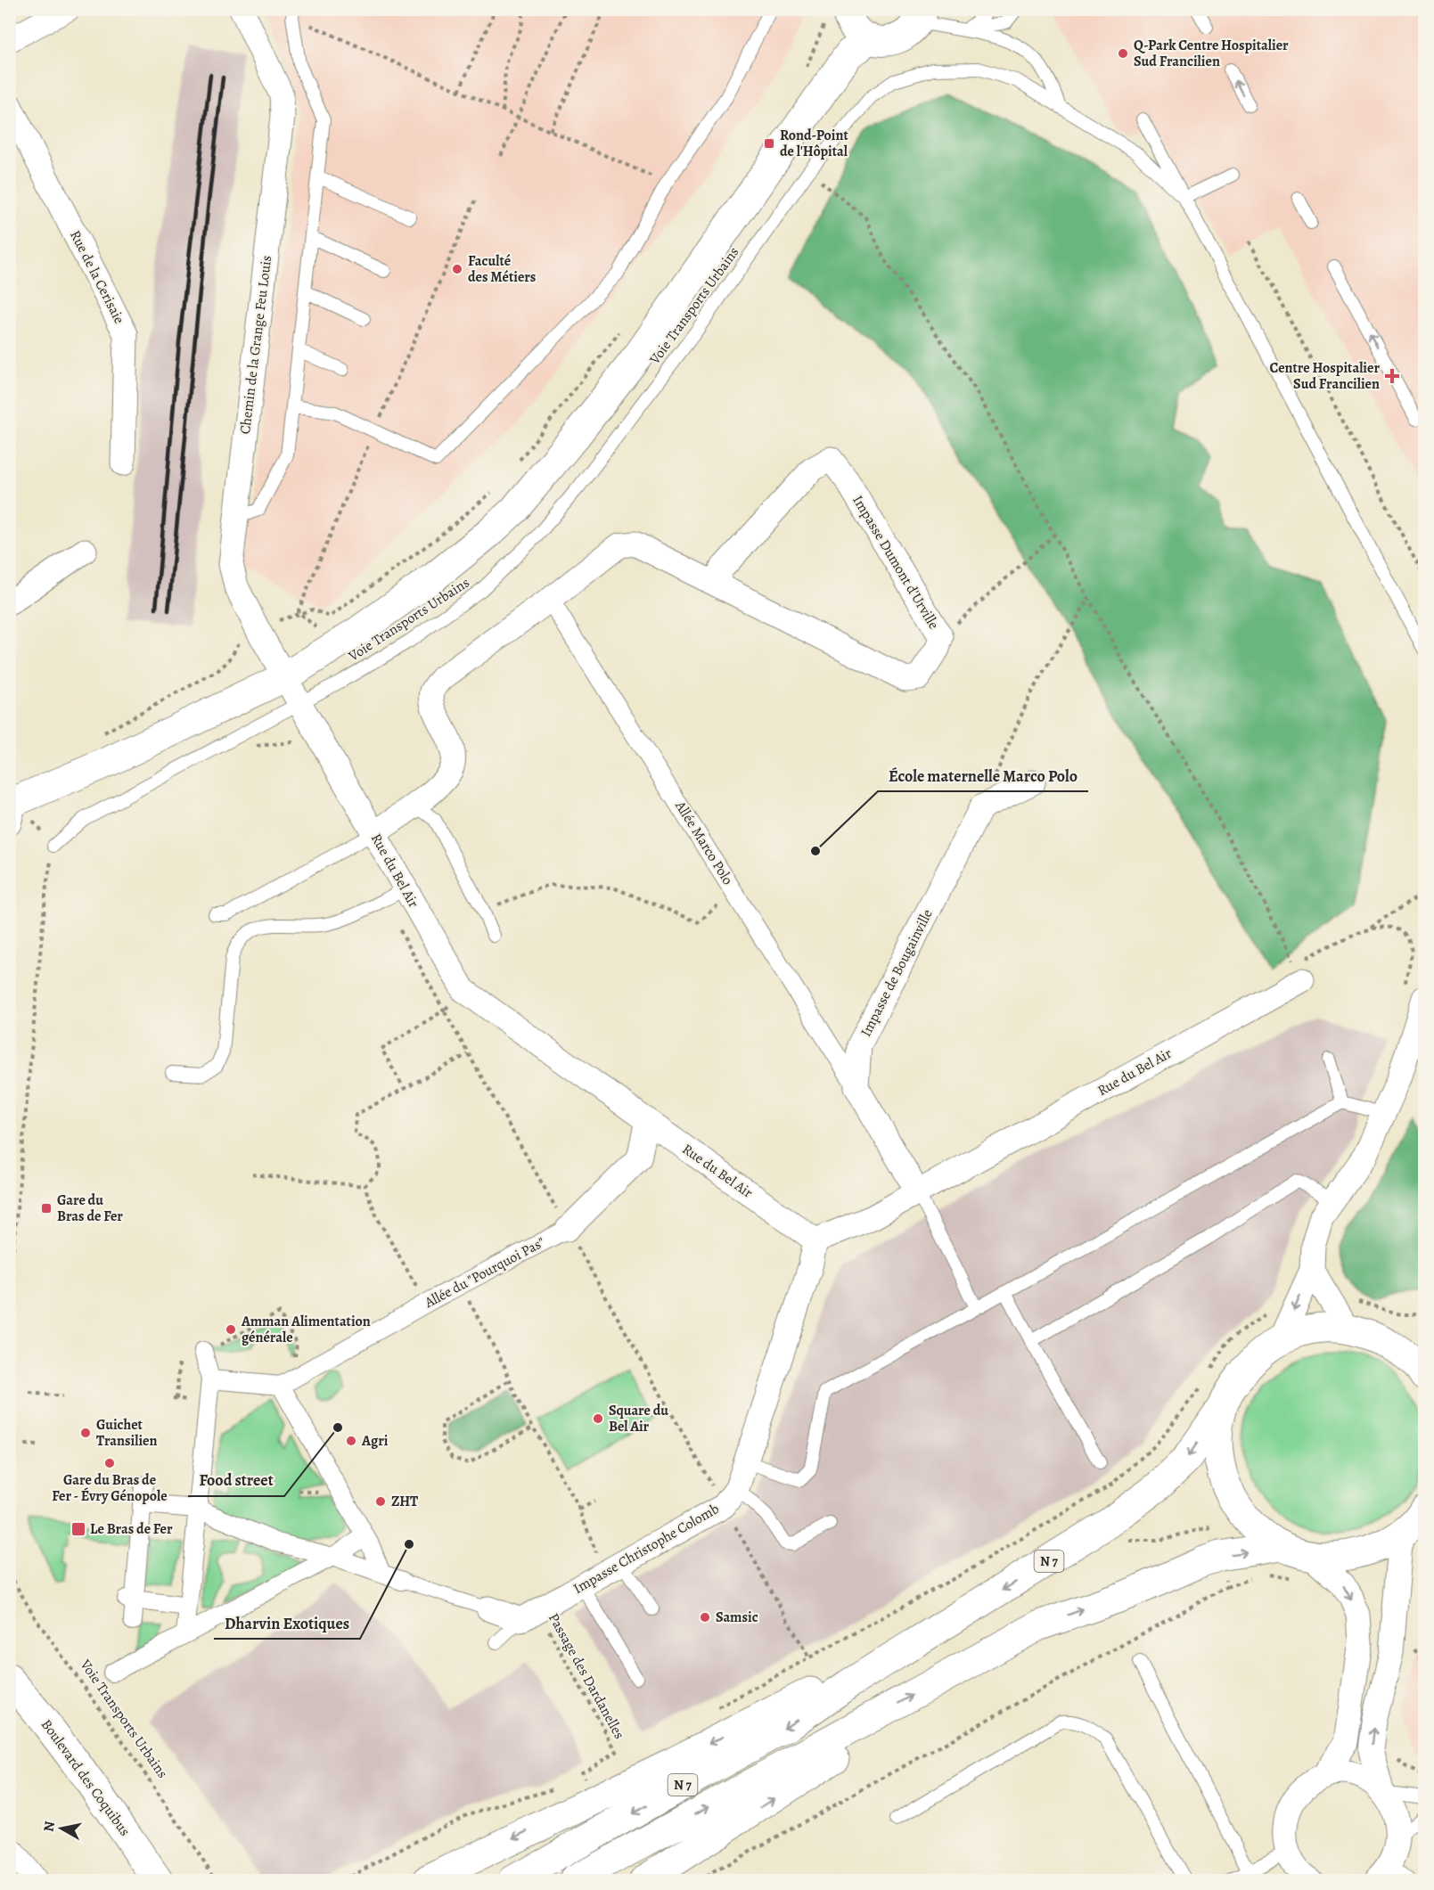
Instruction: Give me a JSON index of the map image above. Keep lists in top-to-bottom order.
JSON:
{
  "streets": {
    "main road": ["N 7", "Boulevard des Coquibus"],
    "street": [
      "Rue de la Cerisaie",
      "Chemin de la Grange Feu Louis",
      "Impasse Dumont d'Urville",
      "Allée Marco Polo",
      "Rue du Bel Air",
      "Impasse de Bougainville",
      "Allée du \"Pourquoi Pas\"",
      "Impasse Christophe Colomb"
    ],
    "lane": ["Voie Transports Urbains"],
    "path": ["Passage des Dardanelles"]
  },
  "crossings": [
    ["Voie Transports Urbains", "Rue du Bel Air"],
    ["Chemin de la Grange Feu Louis", "Rue du Bel Air"],
    ["Impasse Dumont d'Urville", "Allée Marco Polo"],
    ["Impasse Dumont d'Urville", "Rue du Bel Air"],
    ["Allée Marco Polo", "Impasse de Bougainville"],
    ["Rue du Bel Air", "Allée du \"Pourquoi Pas\""],
    ["Impasse Christophe Colomb", "Passage des Dardanelles"]
  ],
  "places": {
    "other": [
      "Q-Park Centre Hospitalier Sud Francilien",
      "Faculté des Métiers",
      "École maternelle Marco Polo",
      "Amman Alimentation générale",
      "Square du Bel Air",
      "Food street",
      "Guichet Transilien",
      "Agri",
      "Gare du Bras de Fer - Évry Génopole",
      "ZHT",
      "Dharvin Exotiques",
      "Samsic"
    ],
    "transit": ["Rond-Point de l'Hôpital", "Gare du Bras de Fer", "Le Bras de Fer"],
    "health": ["Centre Hospitalier Sud Francilien"]
  },
  "north": "left"
}
